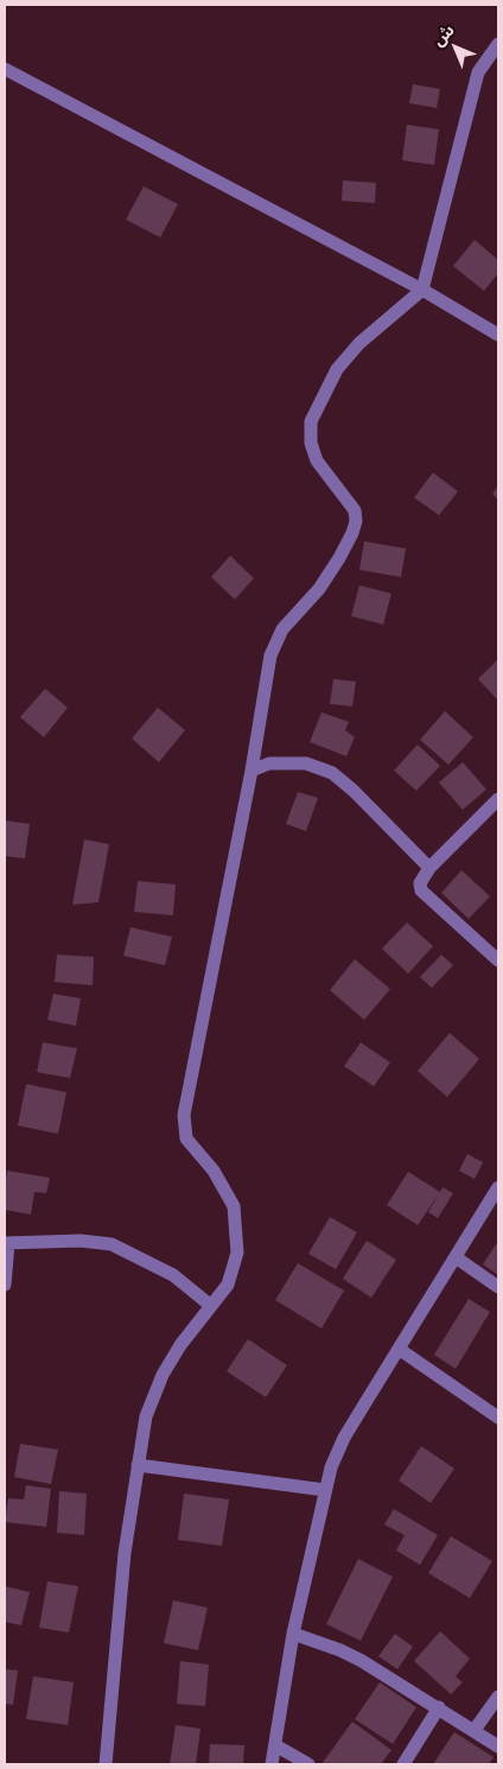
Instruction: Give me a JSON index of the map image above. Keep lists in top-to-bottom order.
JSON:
{
  "north": "top left"
}
